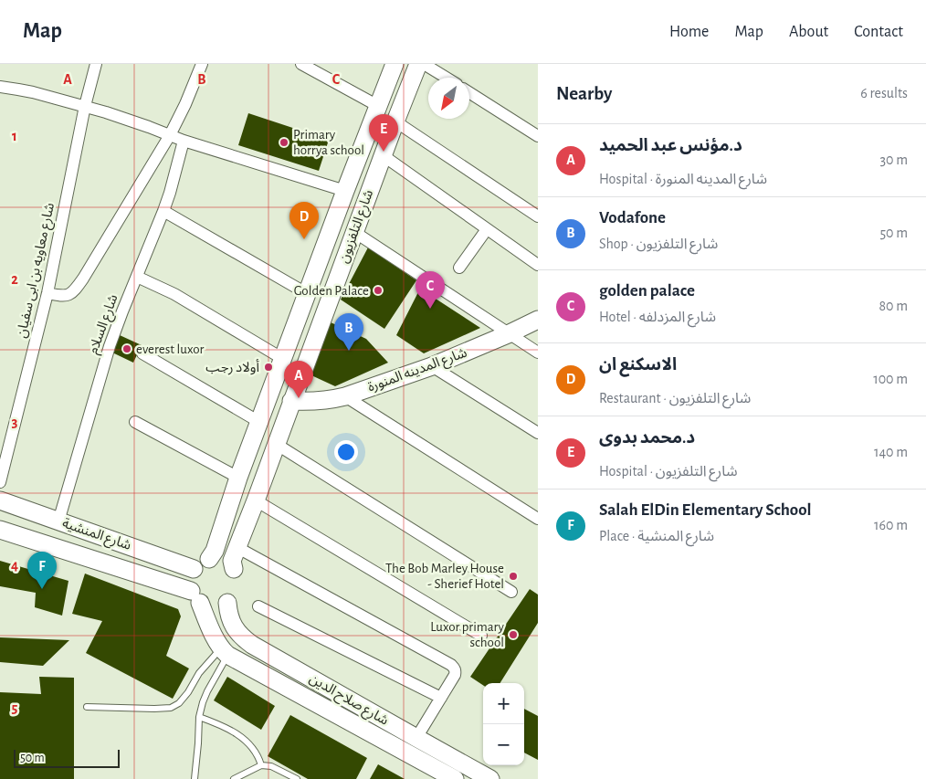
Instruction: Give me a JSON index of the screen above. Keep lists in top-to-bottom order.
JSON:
{
  "streets": {
    "main road": [
      "شارع التلفزيون",
      "شارع المدينه المنورة",
      "شارع المنشية",
      "شارع صلاح الدين"
    ],
    "street": ["شارع معاويه بن ابى سفيان", "شارع السلام"]
  },
  "crossings": [
    ["شارع التلفزيون", "شارع المدينه المنورة"],
    ["شارع التلفزيون", "شارع المنشية"],
    ["شارع التلفزيون", "شارع صلاح الدين"],
    ["شارع السلام", "شارع المنشية"],
    ["شارع المنشية", "شارع صلاح الدين"]
  ],
  "places": [
    "Primary horrya school",
    "Golden Palace",
    "everest luxor",
    "أولاد رجب",
    "The Bob Marley House - Sherief Hotel",
    "Luxor primary school"
  ],
  "scale_bar": "50 m",
  "north": "bottom left",
  "page": {
    "header": "Map",
    "nav": [
      "Home",
      "Map",
      "About",
      "Contact"
    ],
    "heading": ["Nearby", "6 results"],
    "pins": [
      "E",
      "D",
      "C",
      "B",
      "A",
      "F"
    ],
    "list": [
      {
        "mark": "A",
        "name": "د.مؤنس عبد الحميد",
        "note": "Hospital · شارع المدينه المنورة",
        "value": "30 m"
      },
      {
        "mark": "B",
        "name": "Vodafone",
        "note": "Shop · شارع التلفزيون",
        "value": "50 m"
      },
      {
        "mark": "C",
        "name": "golden palace",
        "note": "Hotel · شارع المزدلفه",
        "value": "80 m"
      },
      {
        "mark": "D",
        "name": "الاسكنع ان",
        "note": "Restaurant · شارع التلفزيون",
        "value": "100 m"
      },
      {
        "mark": "E",
        "name": "د.محمد بدوى",
        "note": "Hospital · شارع التلفزيون",
        "value": "140 m"
      },
      {
        "mark": "F",
        "name": "Salah ElDin Elementary School",
        "note": "Place · شارع المنشية",
        "value": "160 m"
      }
    ],
    "map_buttons": ["+", "−"],
    "scale": "50 m"
  },
  "grid": {
    "columns": ["A", "B", "C"],
    "rows": [
      "1",
      "2",
      "3",
      "4",
      "5"
    ]
  }
}
